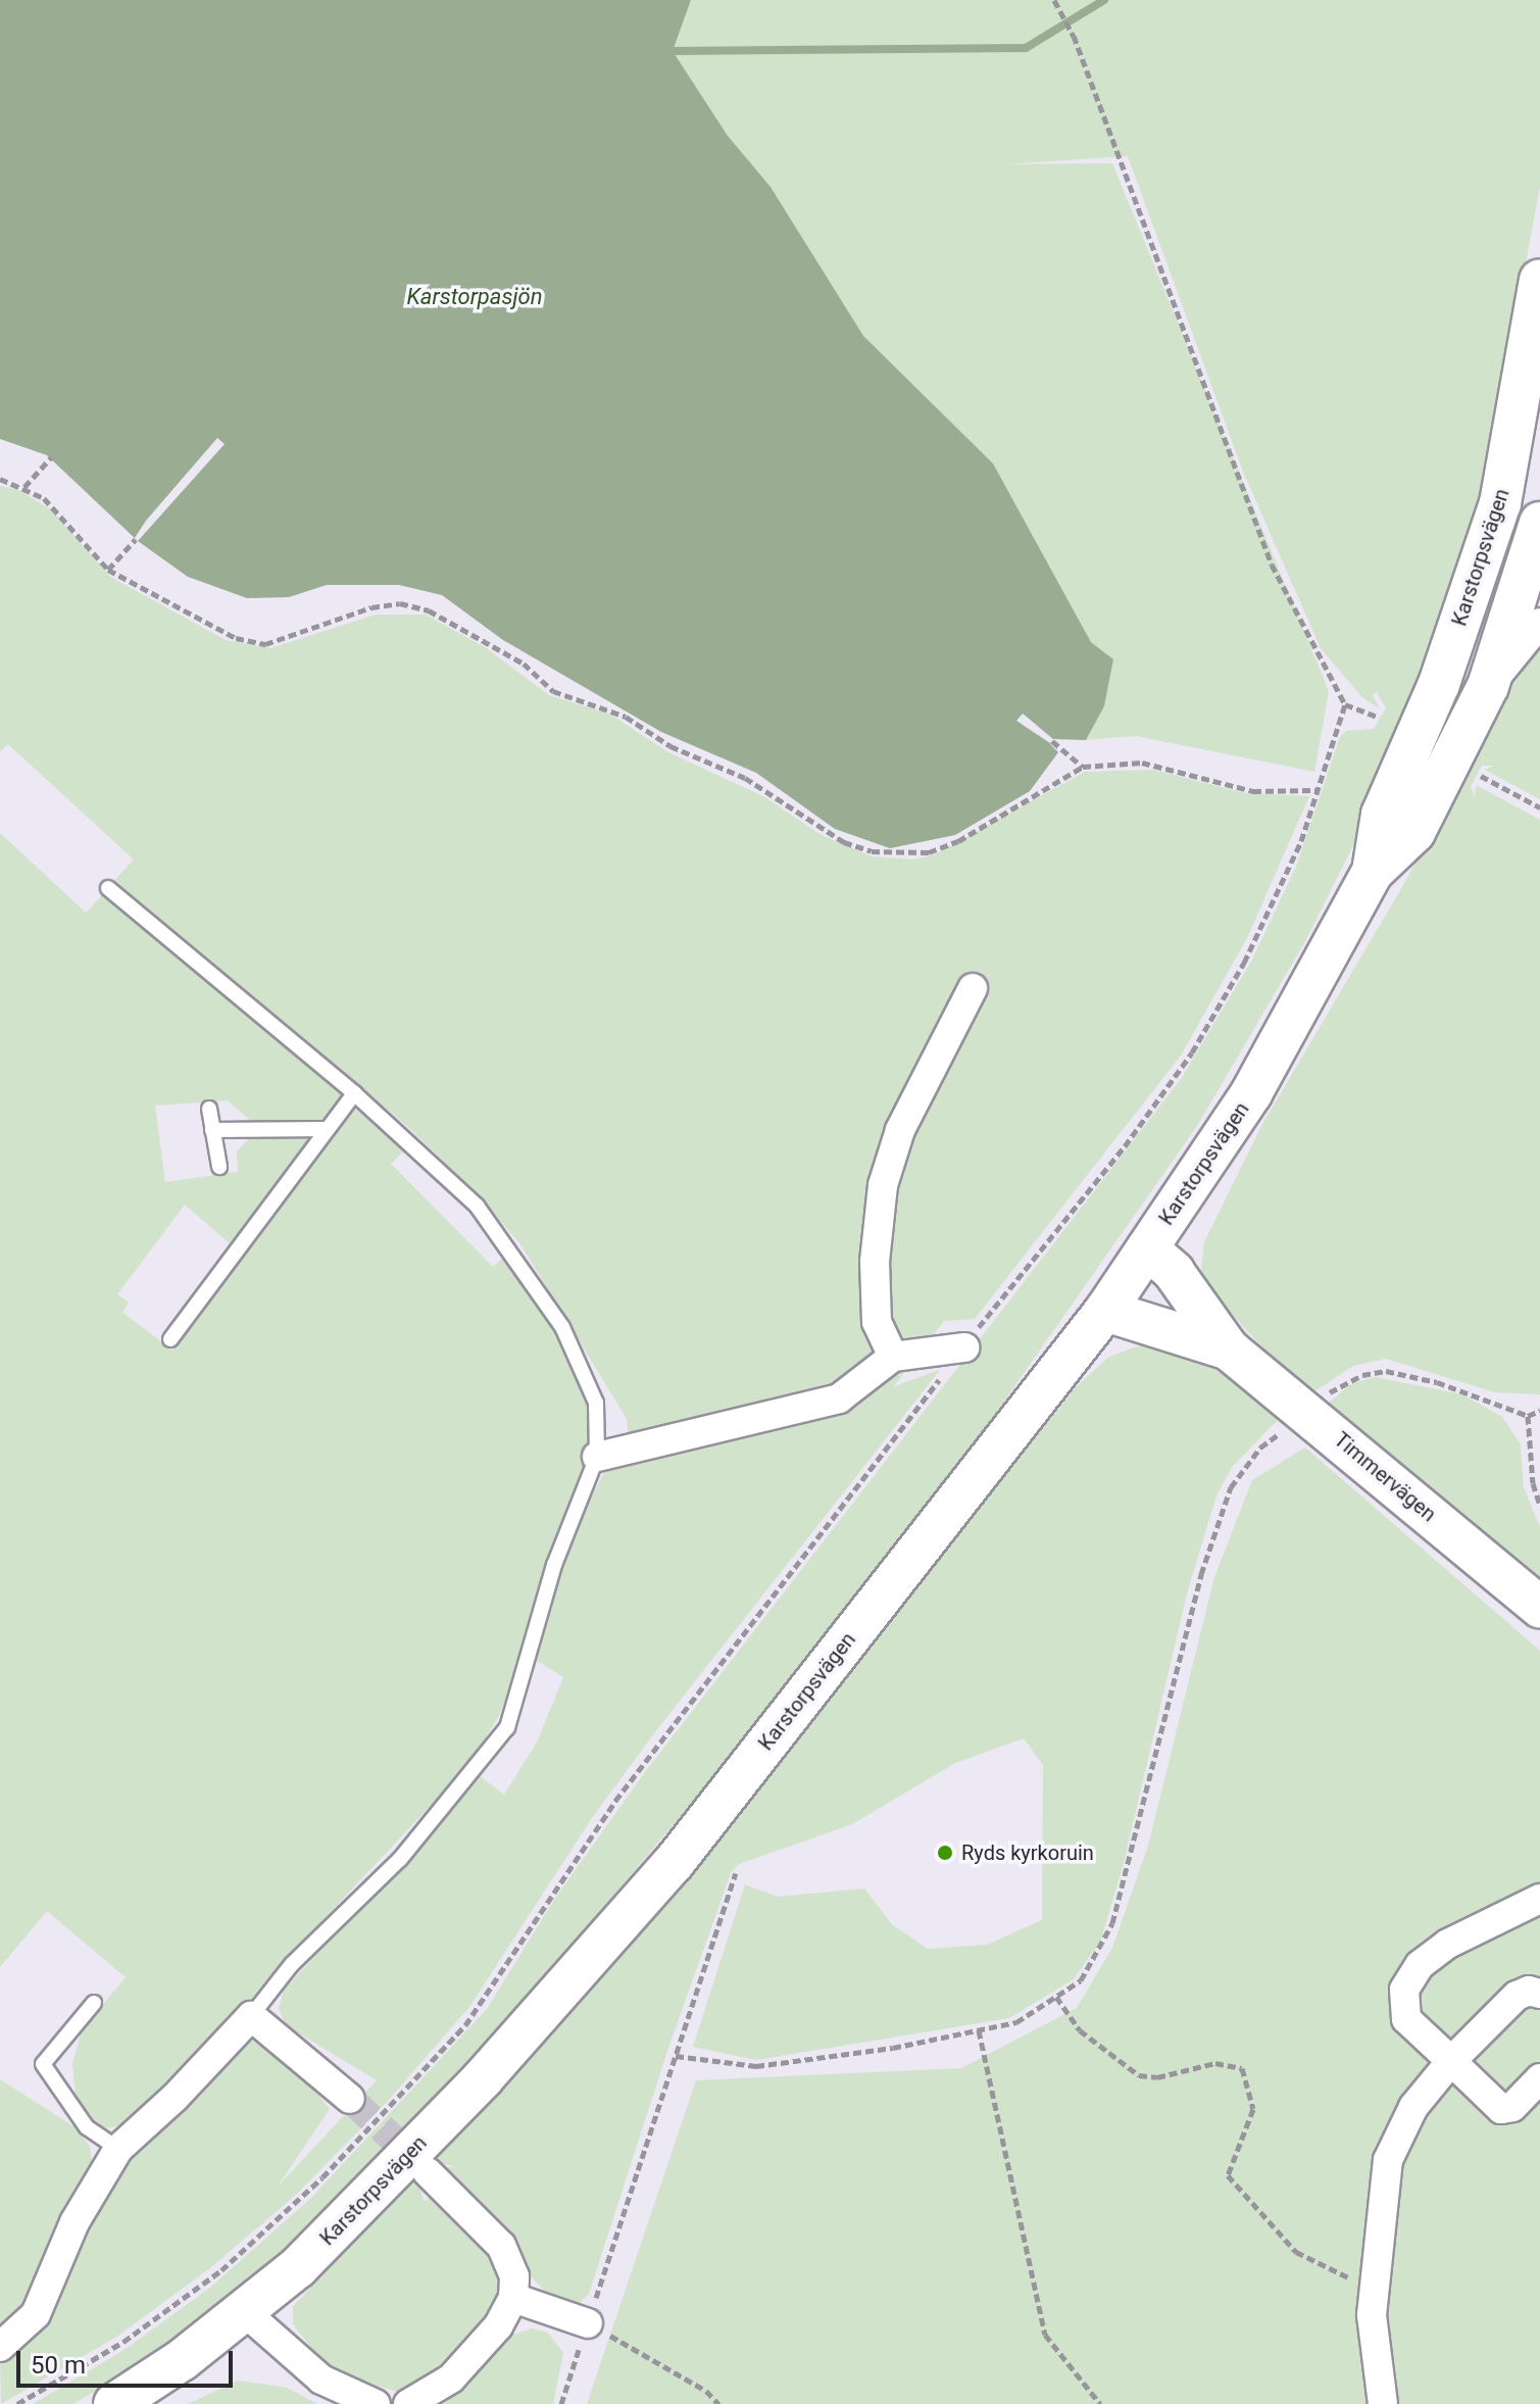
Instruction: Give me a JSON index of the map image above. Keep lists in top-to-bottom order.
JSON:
{
  "streets": {
    "main road": ["Karstorpsvägen", "Timmervägen"]
  },
  "crossings": [
    ["Karstorpsvägen", "Timmervägen"]
  ],
  "water": ["Karstorpasjön"],
  "places": ["Ryds kyrkoruin"],
  "scale_bar": "50 m"
}
